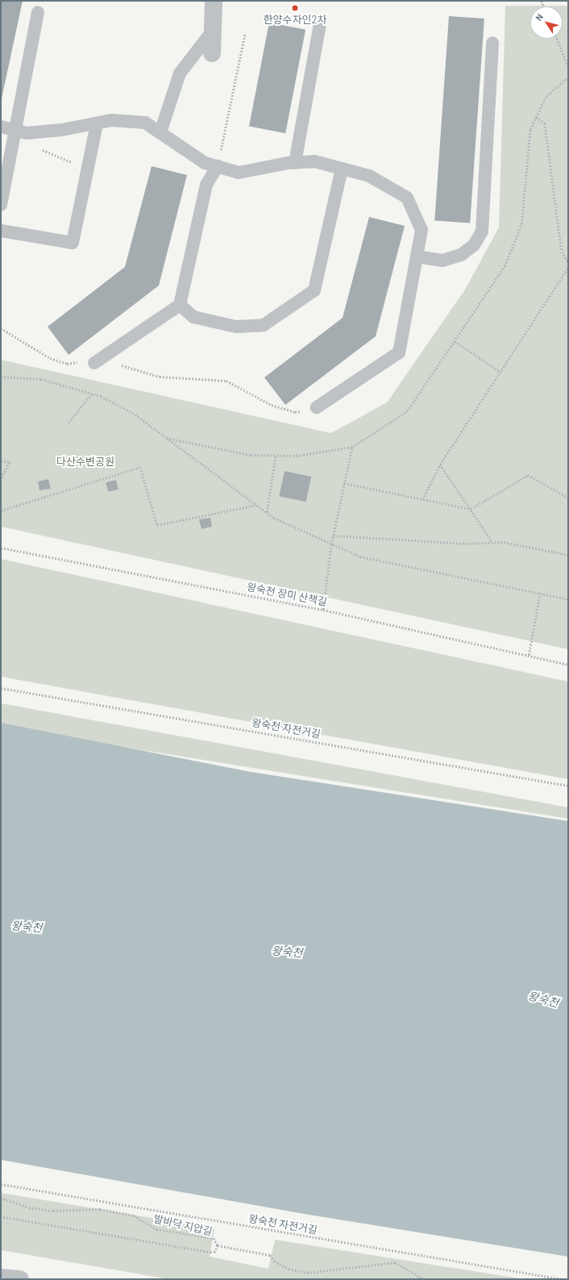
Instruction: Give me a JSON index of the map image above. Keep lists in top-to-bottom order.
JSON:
{
  "streets": {
    "path": ["왕숙천 장미 산책길", "왕숙천 자전거길", "발바닥 지압길"]
  },
  "water": ["왕숙천"],
  "parks": ["다산수변공원"],
  "places": ["한양수자인2차"],
  "north": "top left"
}
